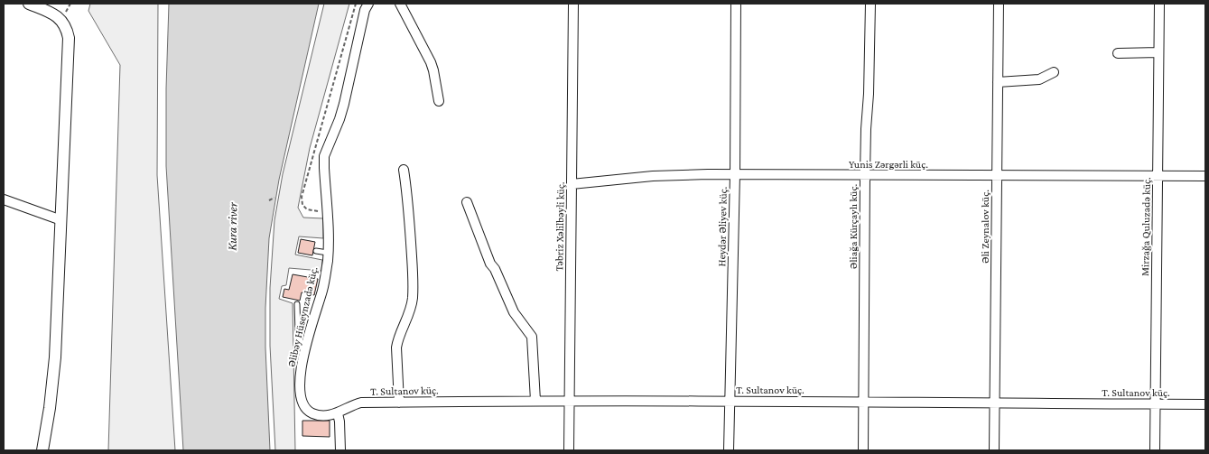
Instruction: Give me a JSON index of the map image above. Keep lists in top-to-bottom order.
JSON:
{
  "streets": {
    "street": [
      "Yunis Zərgərli küç.",
      "Təbriz Xəlilbəyli küç.",
      "Heydər Əliyev küç.",
      "Əliağa Kürçaylı küç.",
      "Əli Zeynalov küç.",
      "Mirzağa Quluzadə küç.",
      "Əlibəy Hüseynzadə küç.",
      "T. Sultanov küç."
    ]
  },
  "crossings": [
    ["Yunis Zərgərli küç.", "Təbriz Xəlilbəyli küç."],
    ["Yunis Zərgərli küç.", "Heydər Əliyev küç."],
    ["Yunis Zərgərli küç.", "Əliağa Kürçaylı küç."],
    ["Yunis Zərgərli küç.", "Əli Zeynalov küç."],
    ["Yunis Zərgərli küç.", "Mirzağa Quluzadə küç."],
    ["Təbriz Xəlilbəyli küç.", "T. Sultanov küç."],
    ["Heydər Əliyev küç.", "T. Sultanov küç."],
    ["Əliağa Kürçaylı küç.", "T. Sultanov küç."],
    ["Əli Zeynalov küç.", "T. Sultanov küç."],
    ["Mirzağa Quluzadə küç.", "T. Sultanov küç."],
    ["Əlibəy Hüseynzadə küç.", "T. Sultanov küç."]
  ],
  "water": ["Kura river"]
}
